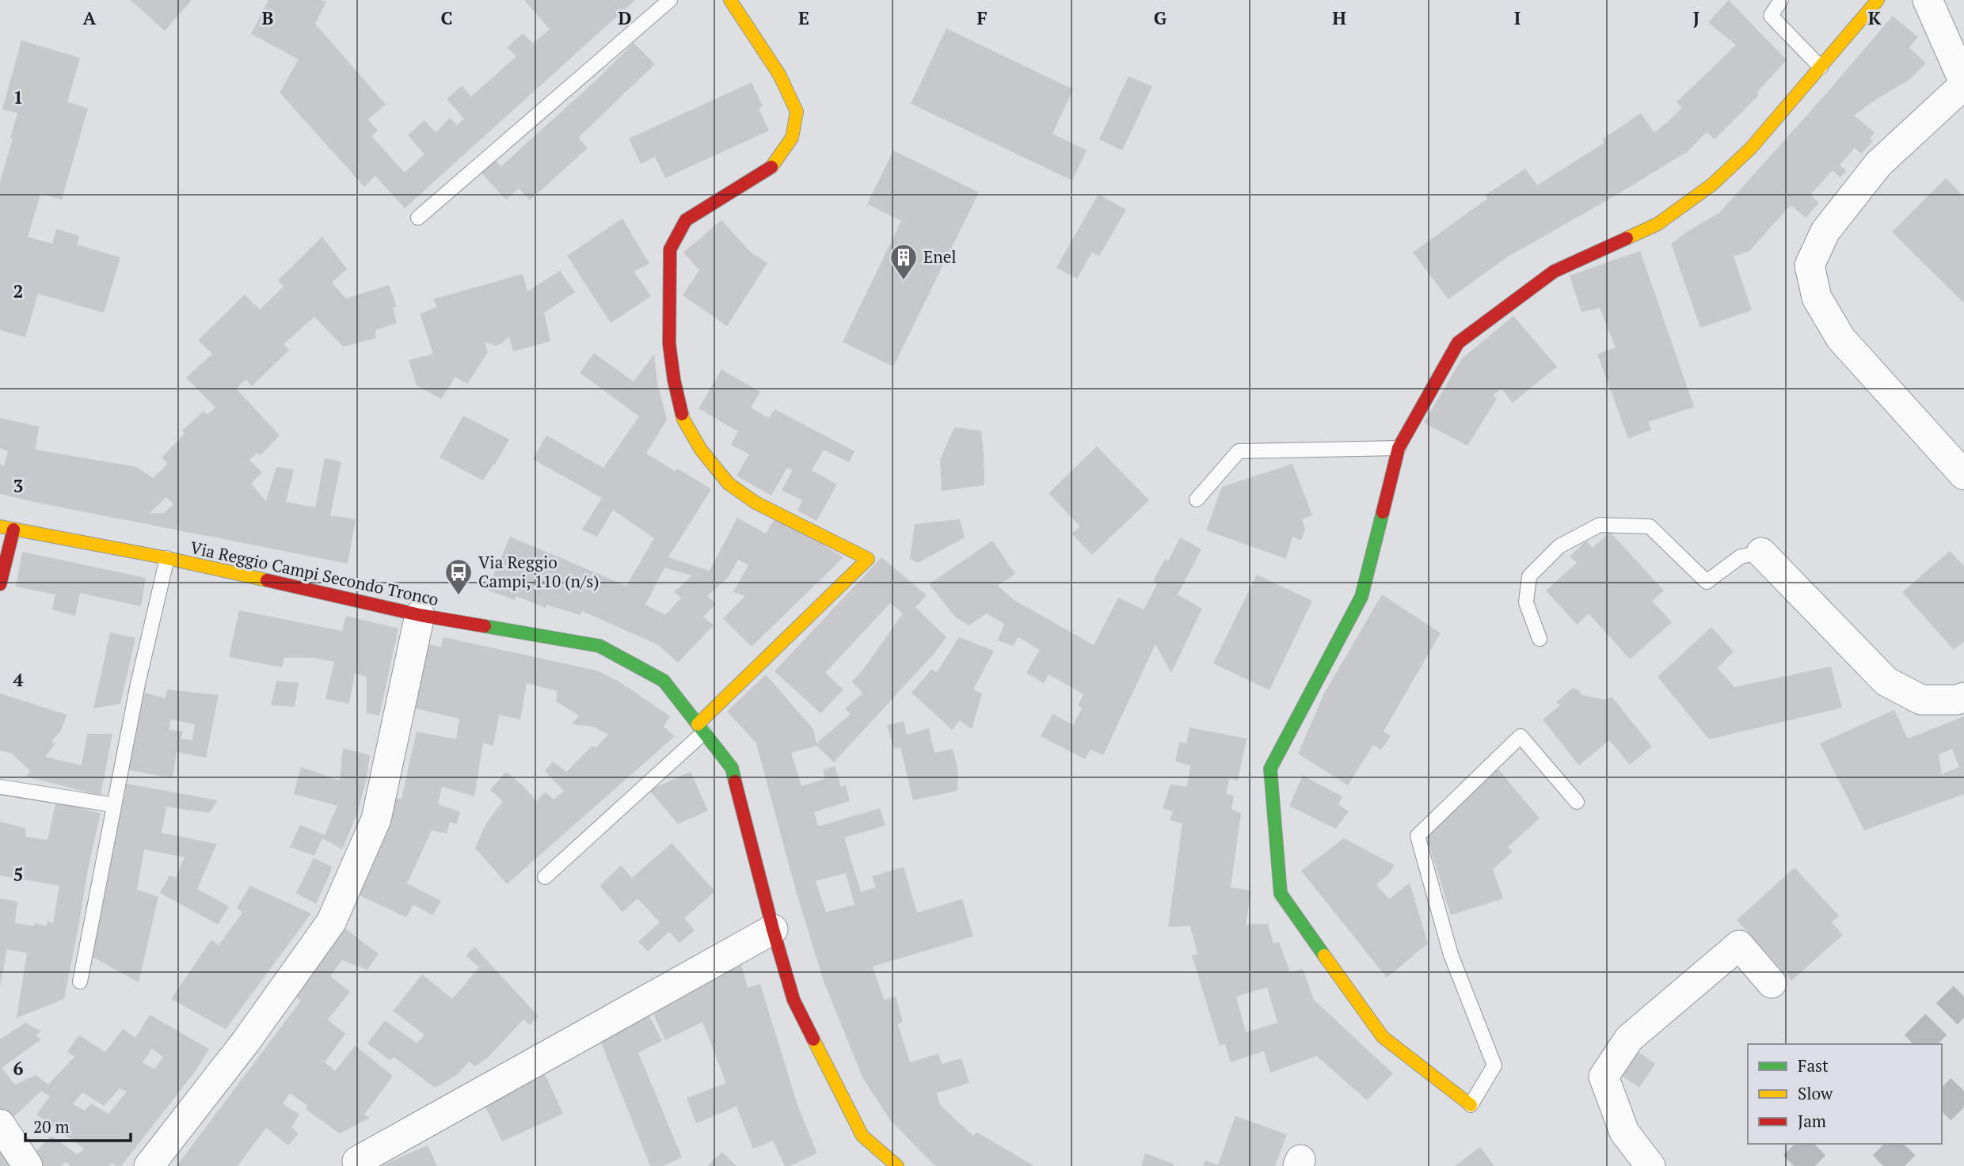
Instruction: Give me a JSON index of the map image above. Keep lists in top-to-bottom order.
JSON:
{
  "streets": {
    "street": ["Via Reggio Campi Secondo Tronco"]
  },
  "places": {
    "building": ["Enel"],
    "bus stop": ["Via Reggio Campi, 110 (n/s)"]
  },
  "legend": ["Fast", "Slow", "Jam"],
  "scale_bar": "20 m",
  "grid": {
    "columns": [
      "A",
      "B",
      "C",
      "D",
      "E",
      "F",
      "G",
      "H",
      "I",
      "J",
      "K"
    ],
    "rows": [
      "1",
      "2",
      "3",
      "4",
      "5",
      "6"
    ]
  }
}
